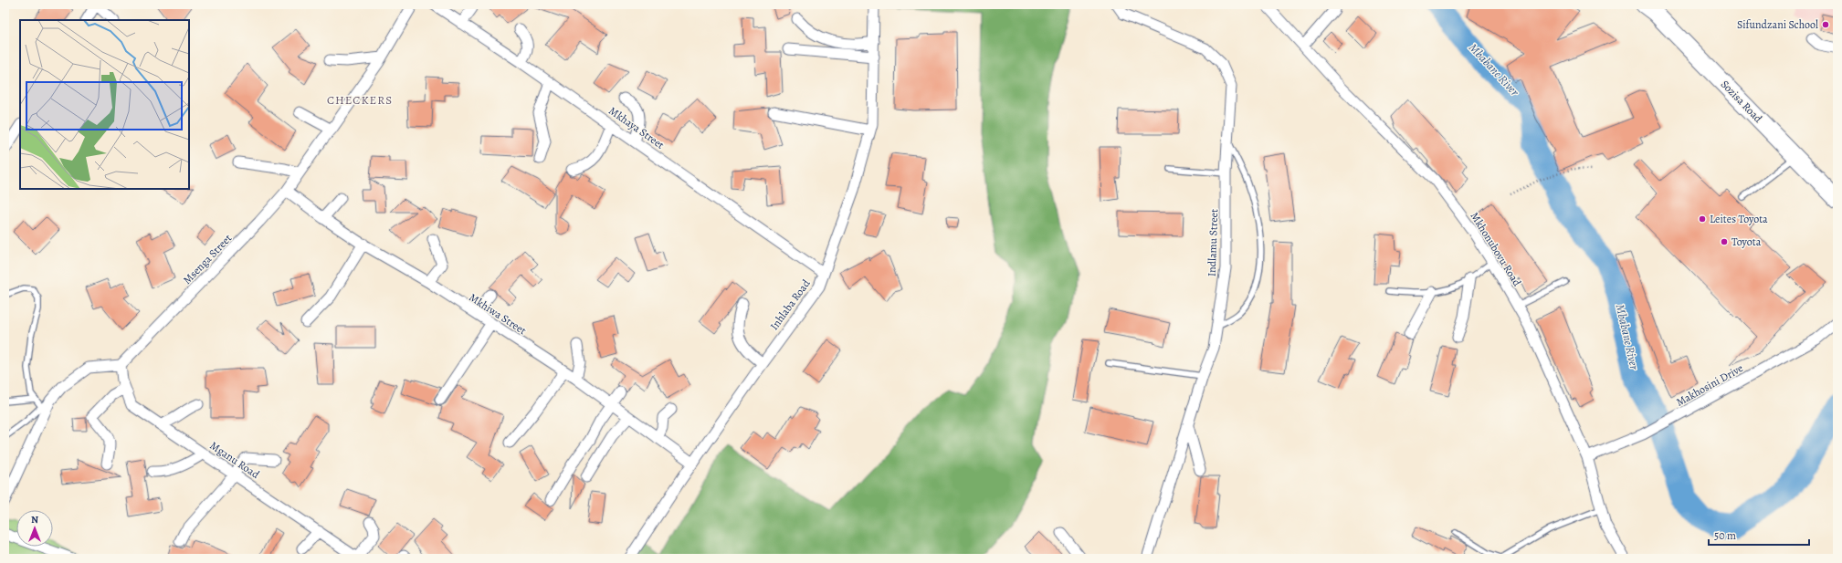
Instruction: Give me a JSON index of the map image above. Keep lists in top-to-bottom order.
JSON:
{
  "streets": {
    "main road": ["Sozisa Road"],
    "street": [
      "Mkhaya Street",
      "Indlamu Street",
      "Mkhonubovu Road",
      "Msenga Street",
      "Inhlaba Road",
      "Mkhiwa Street",
      "Makhosini Drive",
      "Mganu Road"
    ]
  },
  "crossings": [
    ["Mkhaya Street", "Inhlaba Road"],
    ["Mkhonubovu Road", "Makhosini Drive"],
    ["Msenga Street", "Mkhiwa Street"],
    ["Msenga Street", "Mganu Road"],
    ["Inhlaba Road", "Mkhiwa Street"]
  ],
  "districts": ["CHECKERS"],
  "water": ["Mbabane River"],
  "places": ["Sifundzani School", "Leites Toyota", "Toyota"],
  "scale_bar": "50 m",
  "north": "top"
}
